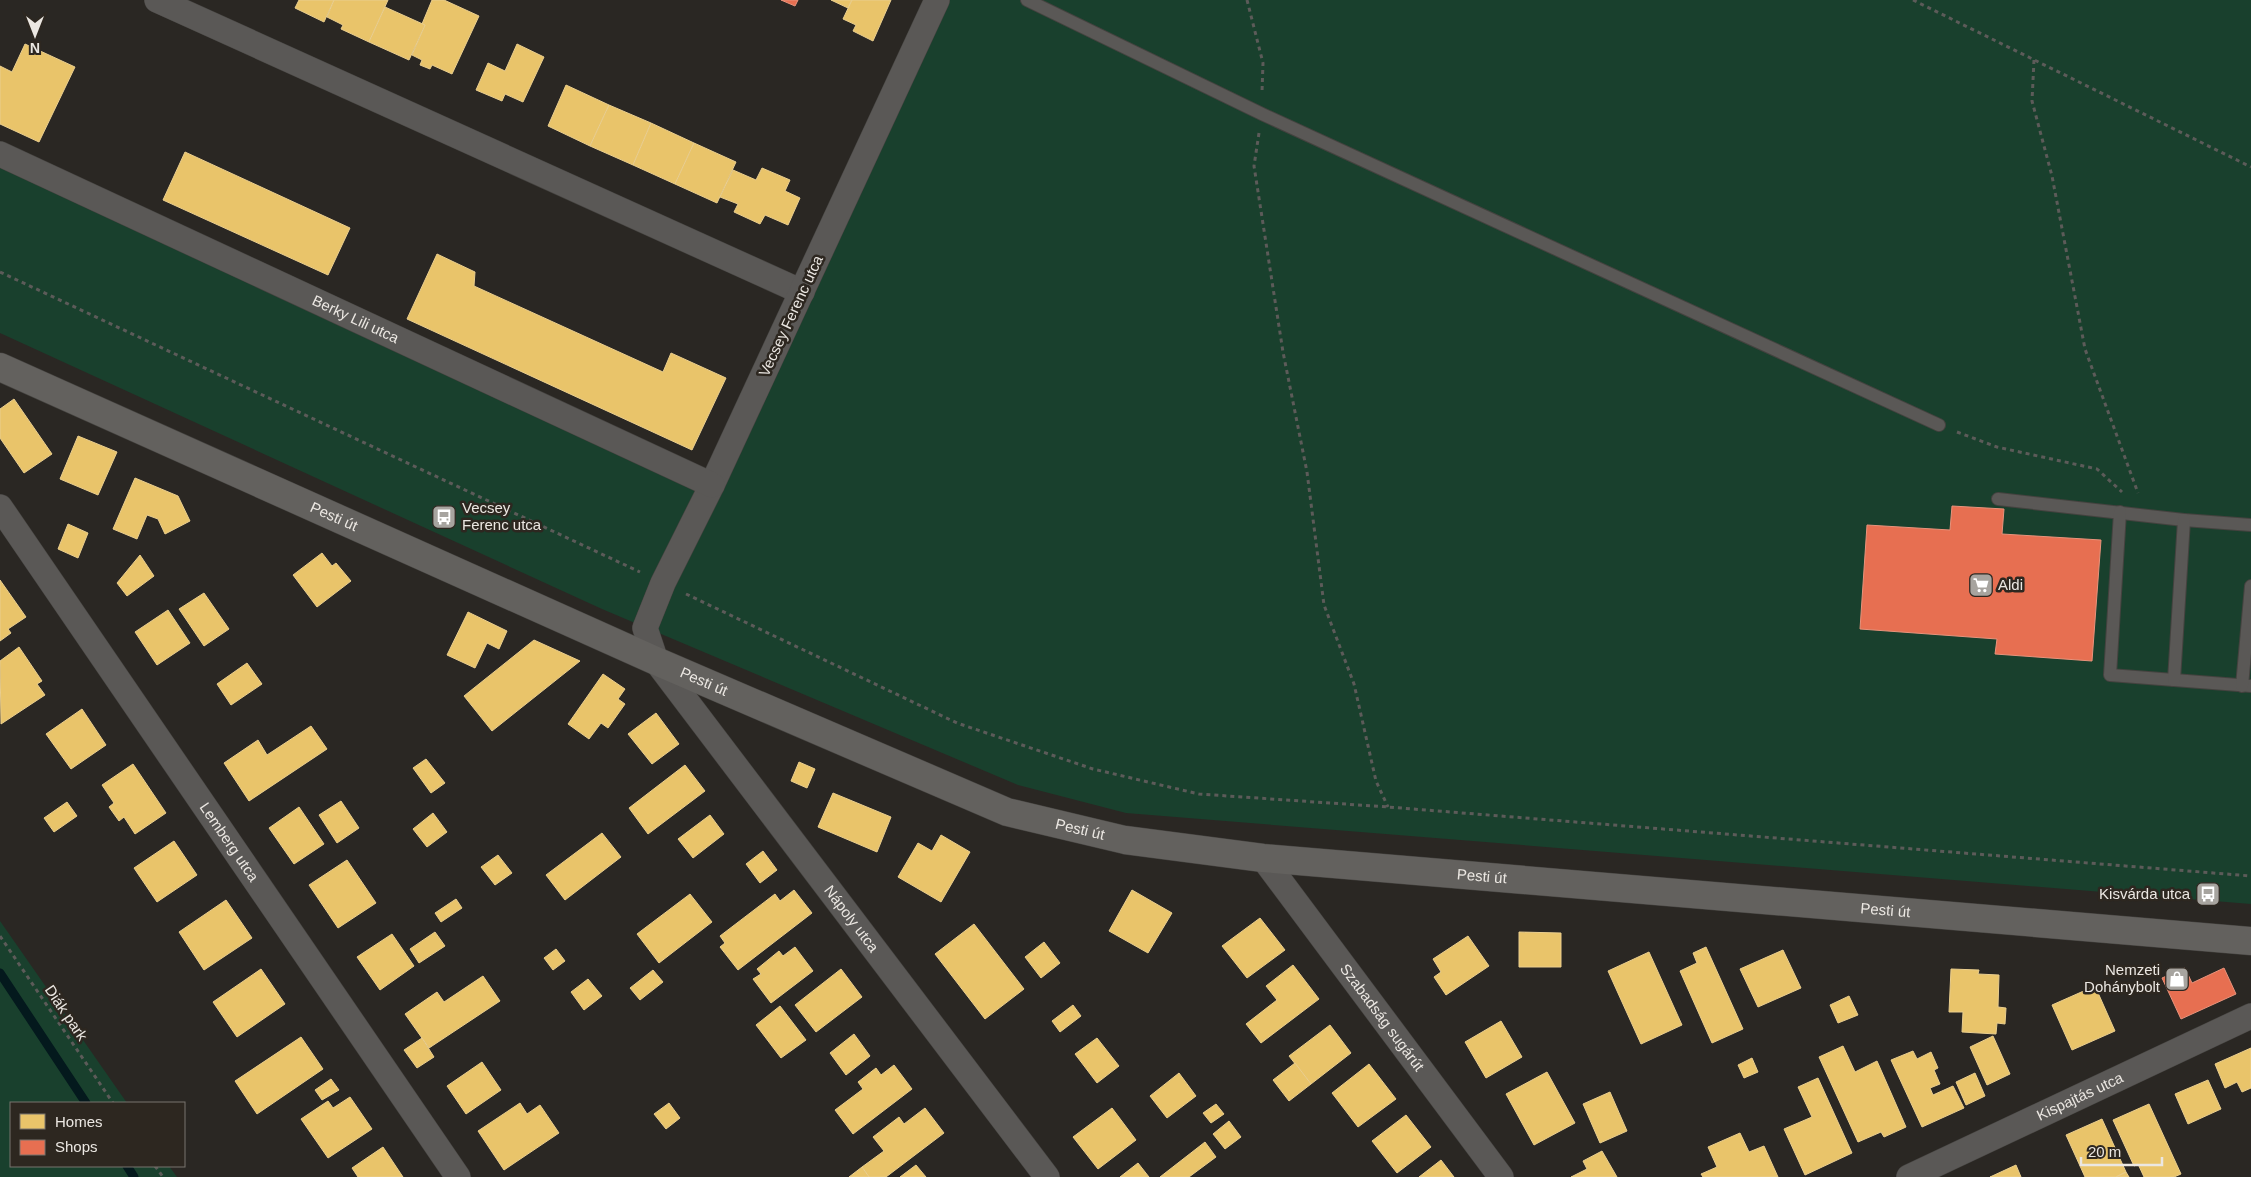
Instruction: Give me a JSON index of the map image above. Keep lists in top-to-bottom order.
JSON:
{
  "streets": {
    "main road": ["Pesti út"],
    "street": [
      "Vecsey Ferenc utca",
      "Berky Lili utca",
      "Lemberg utca",
      "Nápoly utca",
      "Szabadság sugárút",
      "Kispajtás utca"
    ],
    "path": ["Diák park"]
  },
  "crossings": [
    ["Vecsey Ferenc utca", "Berky Lili utca"],
    ["Vecsey Ferenc utca", "Pesti út"],
    ["Vecsey Ferenc utca", "Nápoly utca"],
    ["Pesti út", "Nápoly utca"],
    ["Pesti út", "Szabadság sugárút"]
  ],
  "places": {
    "bus stop": ["Vecsey Ferenc utca", "Kisvárda utca"],
    "supermarket": ["Aldi"],
    "shop": ["Nemzeti Dohánybolt"]
  },
  "legend": ["Homes", "Shops"],
  "scale_bar": "20 m",
  "north": "bottom"
}
